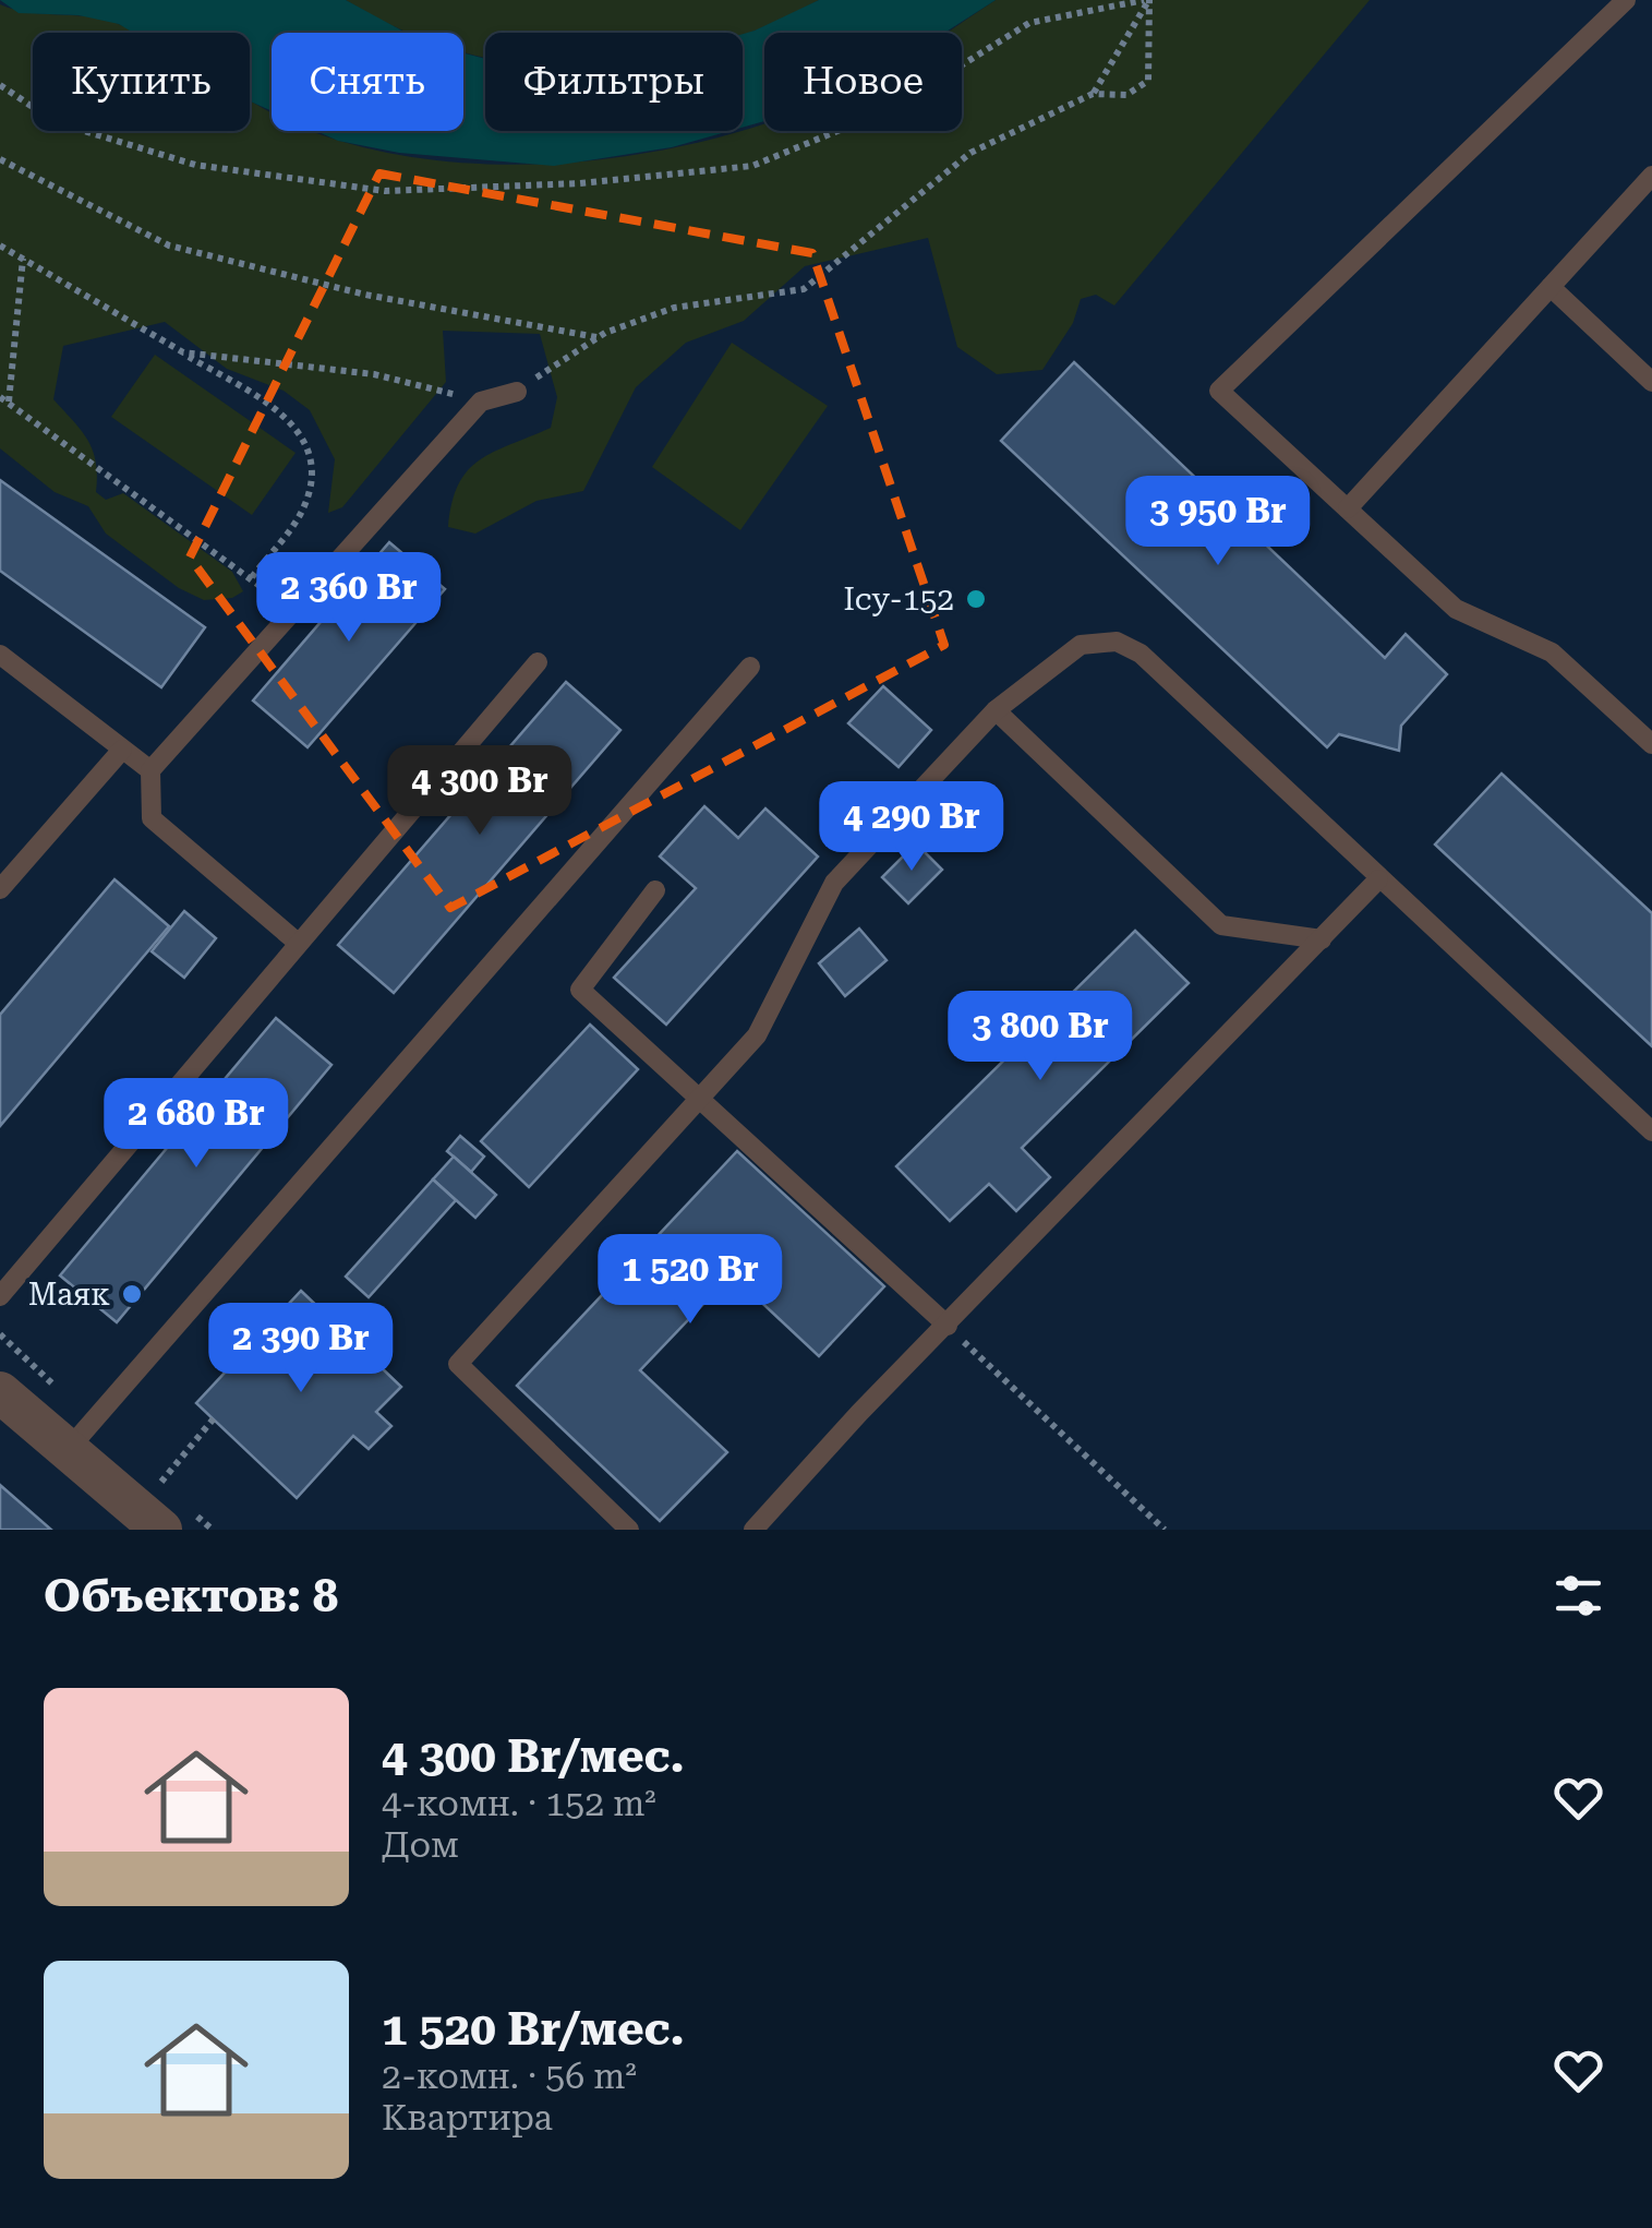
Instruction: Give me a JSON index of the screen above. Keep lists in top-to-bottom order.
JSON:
{
  "places": ["Ісу-152", "Маяк"],
  "page": {
    "chip": [
      "Купить",
      "Снять",
      "Фильтры",
      "Новое"
    ],
    "price": [
      "3 950 Br",
      "2 360 Br",
      "4 300 Br",
      "4 290 Br",
      "3 800 Br",
      "2 680 Br",
      "1 520 Br",
      "2 390 Br"
    ],
    "heading": "Объектов: 8",
    "list": [
      {
        "name": "4 300 Br/мес.",
        "note": "4-комн. · 152 m² · Дом"
      },
      {
        "name": "1 520 Br/мес.",
        "note": "2-комн. · 56 m² · Квартира"
      }
    ]
  }
}
